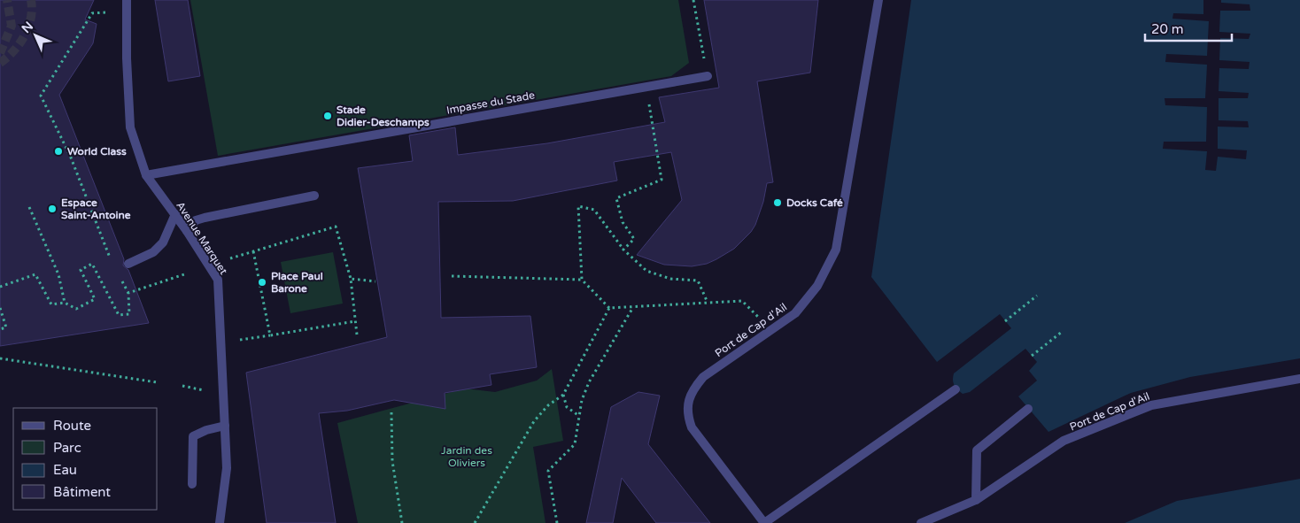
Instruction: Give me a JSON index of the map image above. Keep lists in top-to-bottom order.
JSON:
{
  "streets": {
    "street": ["Impasse du Stade", "Avenue Marquet", "Port de Cap d'Ail"]
  },
  "crossings": [
    ["Impasse du Stade", "Avenue Marquet"]
  ],
  "parks": ["Jardin des Oliviers"],
  "places": [
    "Stade Didier-Deschamps",
    "World Class",
    "Docks Café",
    "Espace Saint-Antoine",
    "Place Paul Barone"
  ],
  "legend": [
    "Route",
    "Parc",
    "Eau",
    "Bâtiment"
  ],
  "scale_bar": "20 m",
  "north": "top left"
}
